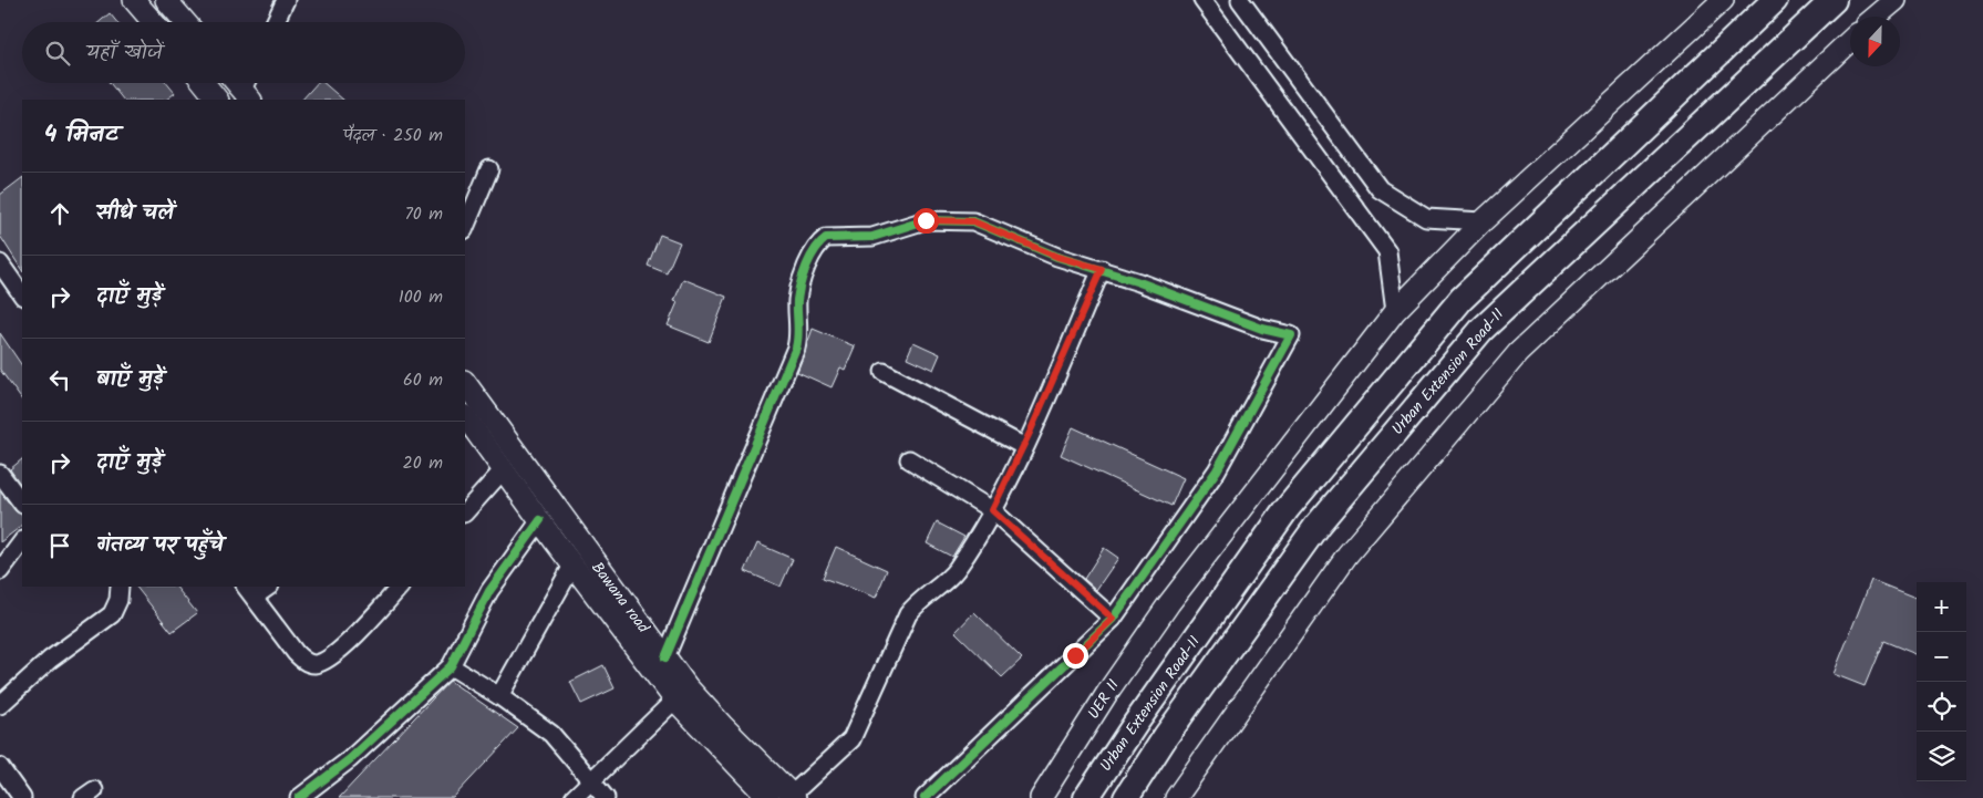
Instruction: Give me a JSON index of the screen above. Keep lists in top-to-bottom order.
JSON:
{
  "streets": {
    "highway": ["Urban Extension Road-II"],
    "main road": ["Bawana road", "UER II"]
  },
  "north": "bottom",
  "page": {
    "search": "यहाँ खोजें",
    "heading": ["4 मिनट", "पैदल · 250 m"],
    "list": [
      ["सीधे चलें", "70 m"],
      ["दाएँ मुड़ें", "100 m"],
      ["बाएँ मुड़ें", "60 m"],
      ["दाएँ मुड़ें", "20 m"],
      "गंतव्य पर पहुँचे"
    ],
    "map_buttons": ["+", "−"]
  }
}
